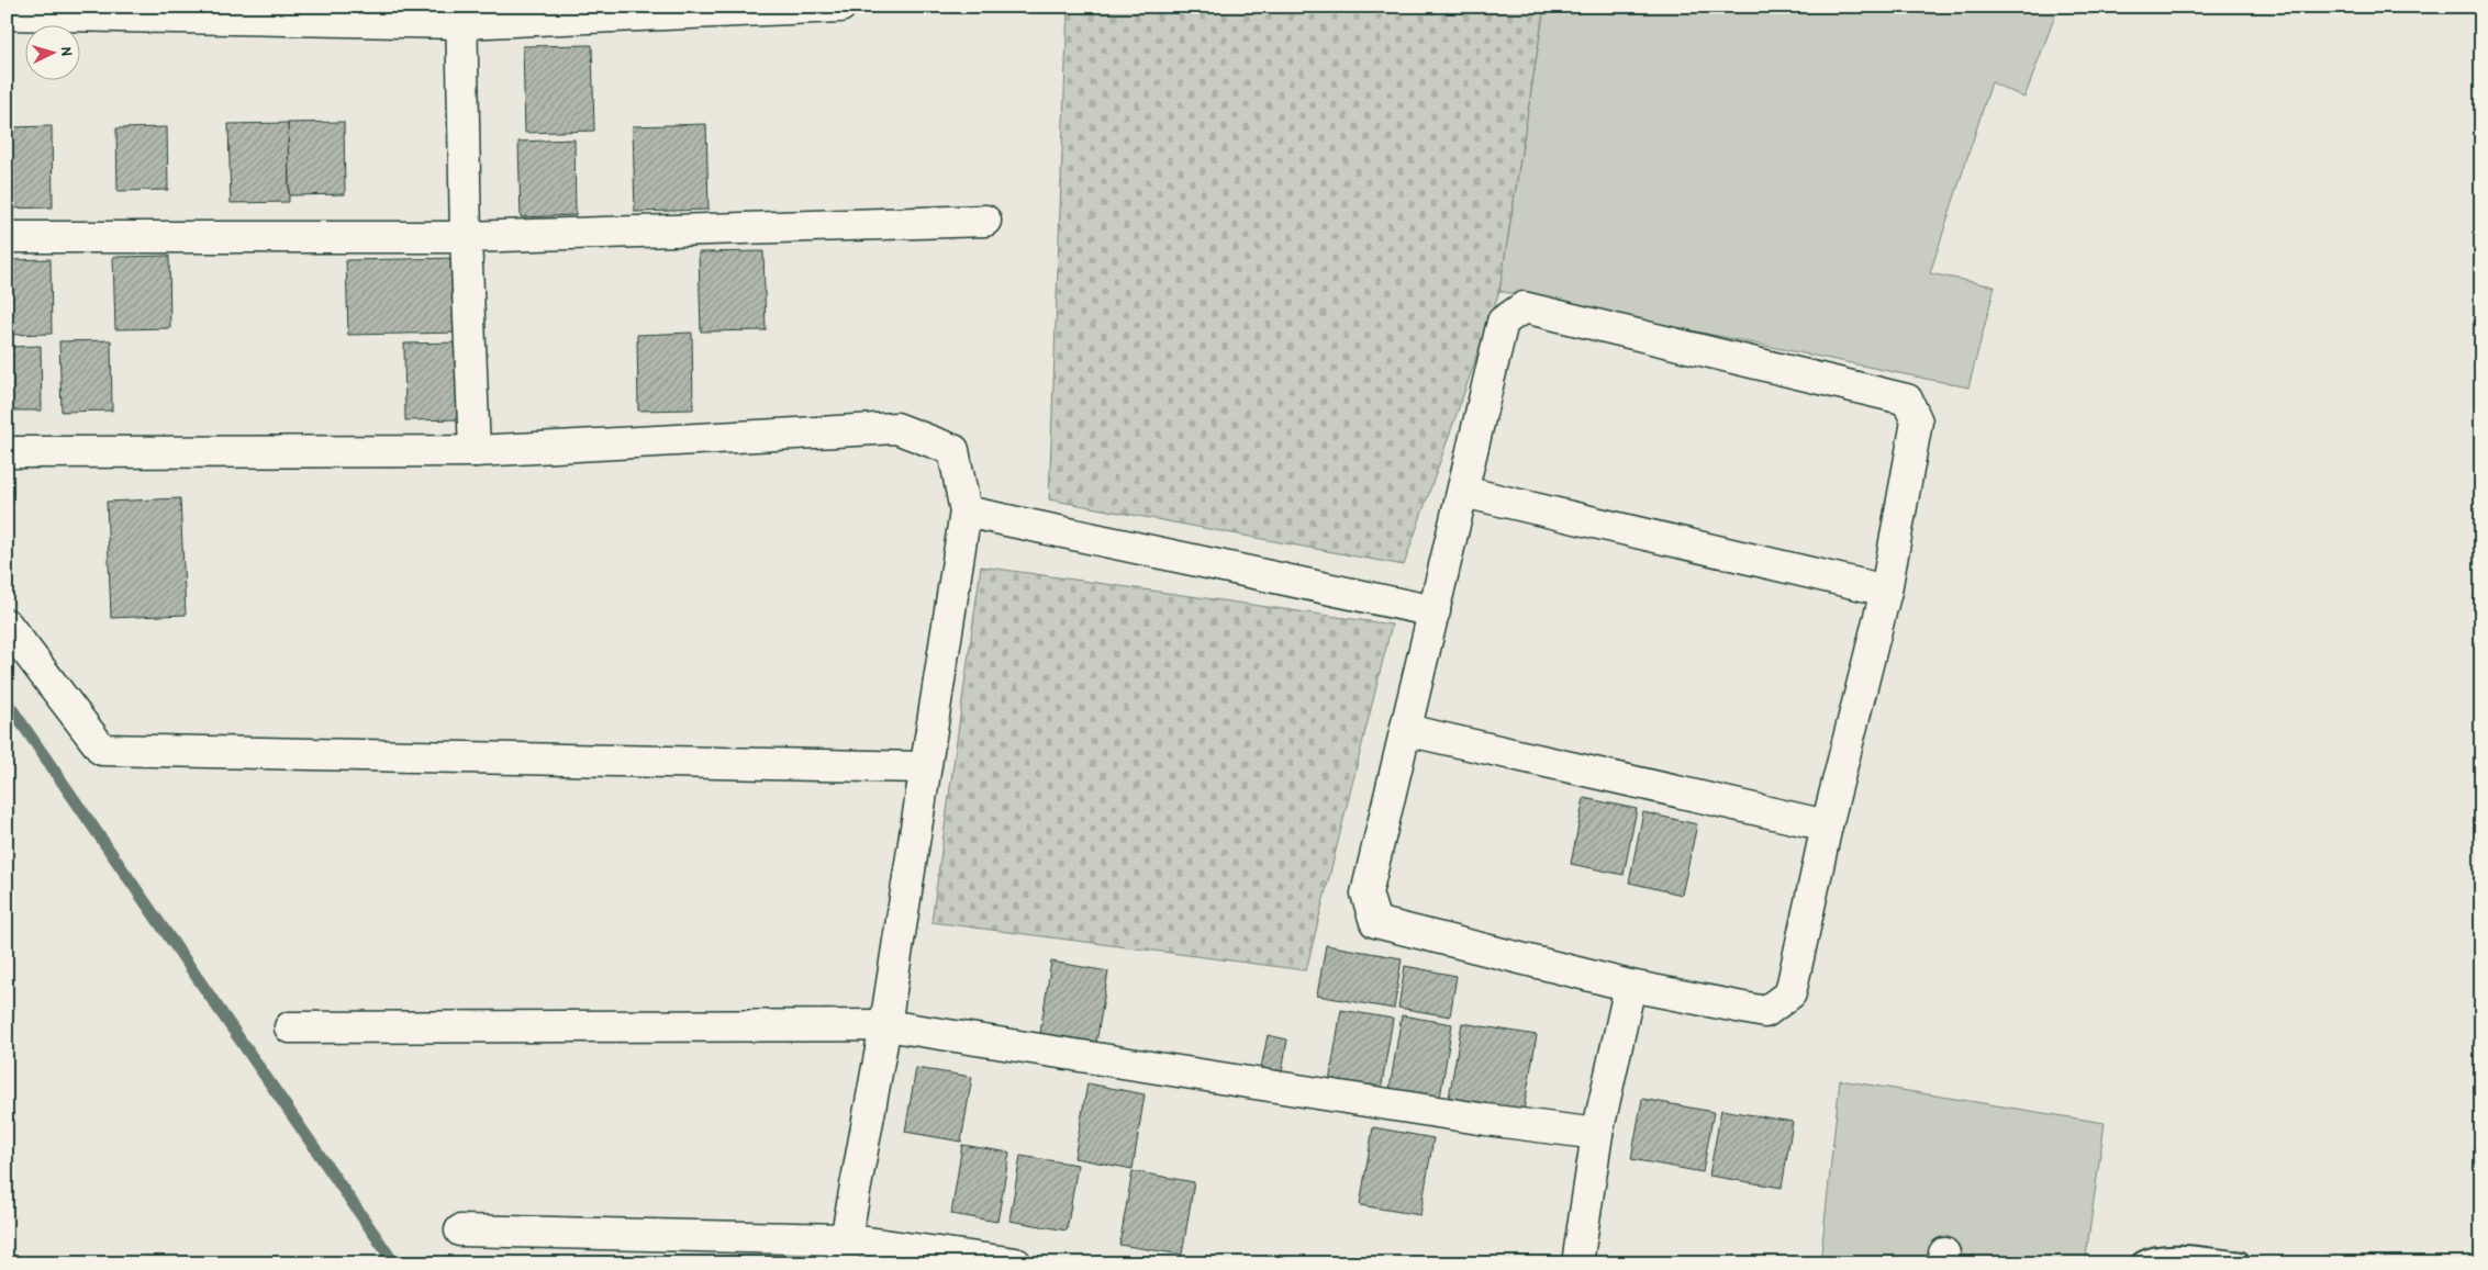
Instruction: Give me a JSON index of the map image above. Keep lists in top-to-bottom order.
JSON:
{
  "north": "right"
}
